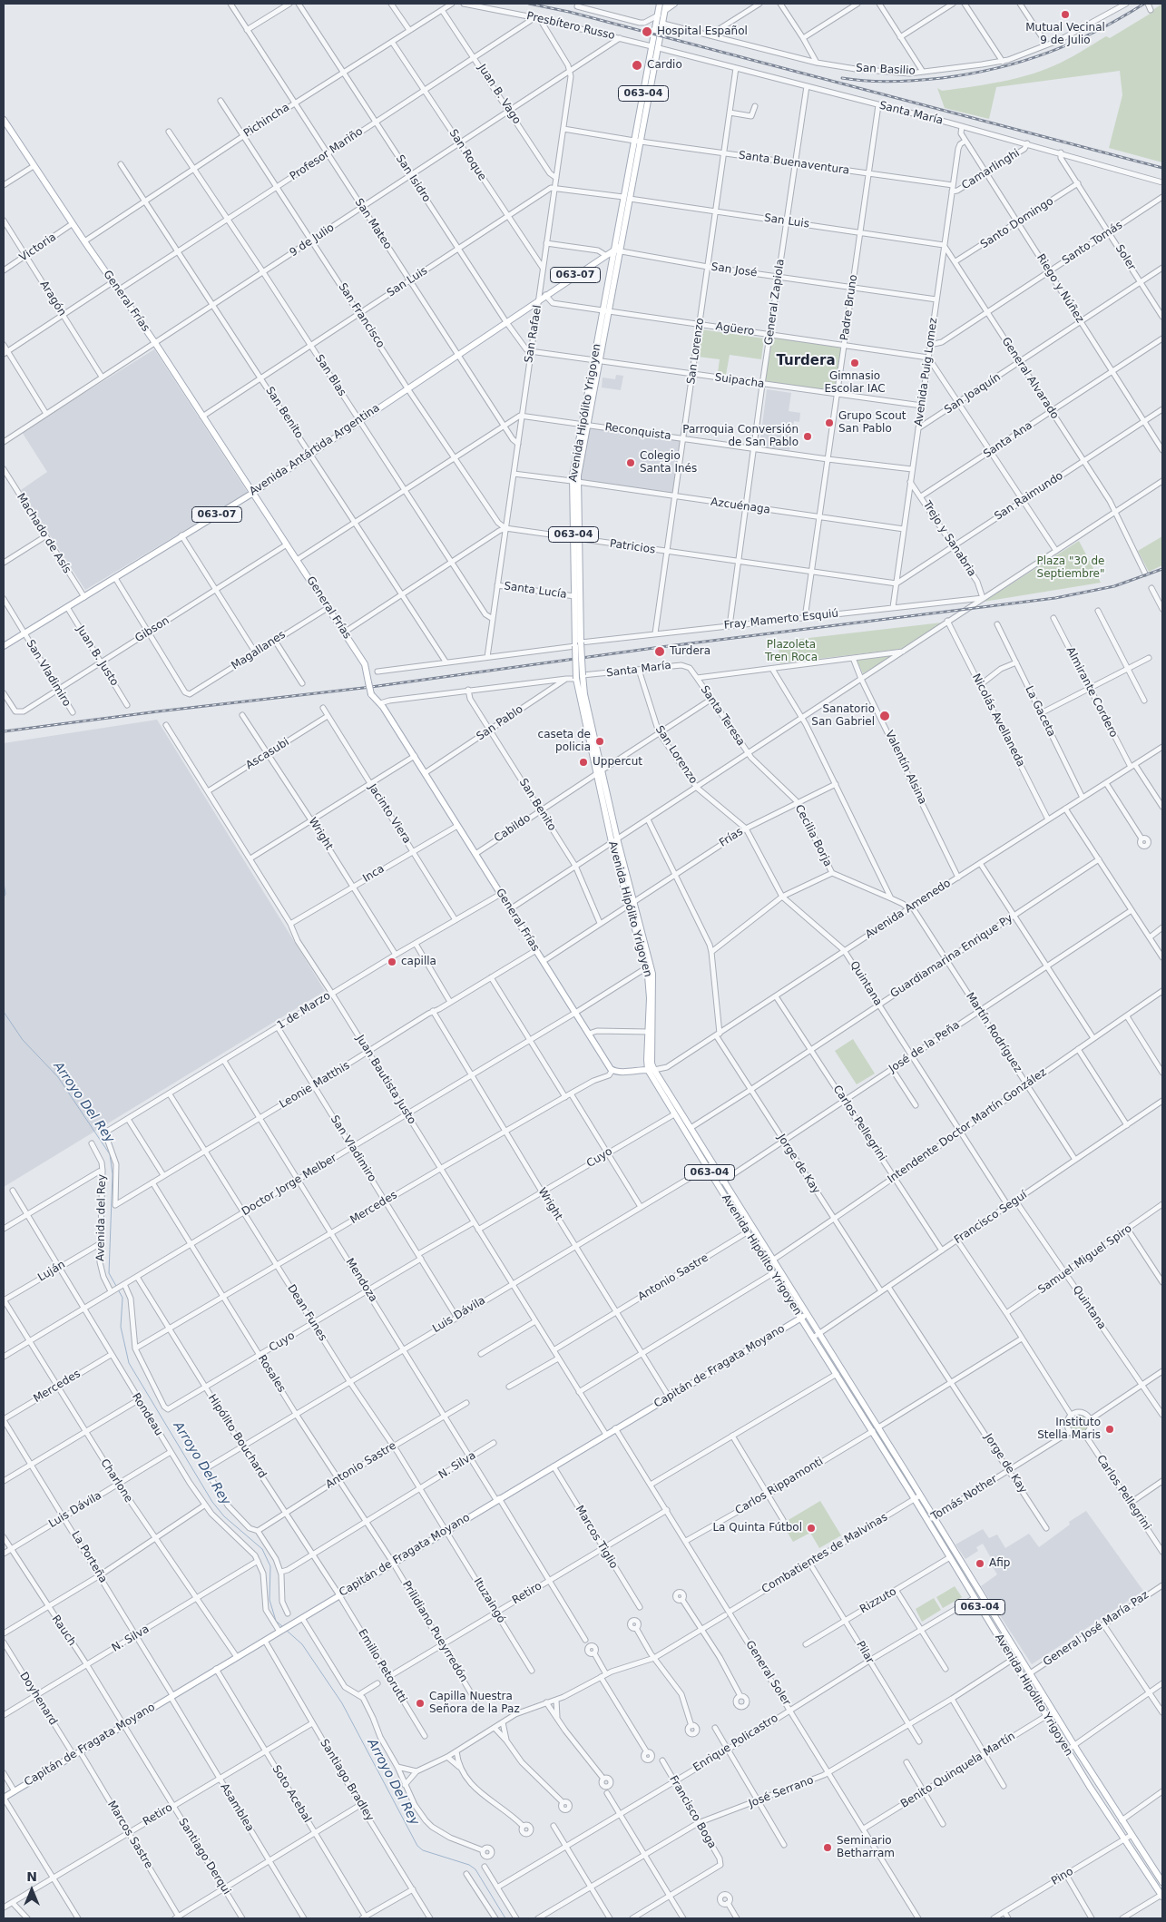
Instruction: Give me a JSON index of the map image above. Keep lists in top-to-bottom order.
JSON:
{
  "streets": {
    "main road": [
      "063-04",
      "063-07",
      "General Frías",
      "Avenida Hipólito Yrigoyen",
      "Avenida Antártida Argentina",
      "Capitán de Fragata Moyano"
    ],
    "street": [
      "Presbítero Russo",
      "San Basilio",
      "Juan B. Vago",
      "Santa María",
      "Pichincha",
      "Profesor Mariño",
      "San Roque",
      "Santa Buenaventura",
      "Camarlinghi",
      "San Isidro",
      "San Luis",
      "Santo Domingo",
      "San Mateo",
      "9 de Julio",
      "Santo Tomás",
      "Victoria",
      "Soler",
      "San José",
      "Riego y Núñez",
      "Aragón",
      "General Zapiola",
      "Padre Bruno",
      "San Francisco",
      "Agüero",
      "San Rafael",
      "San Lorenzo",
      "Avenida Puig Lomez",
      "San Blas",
      "General Alvarado",
      "Suipacha",
      "San Joaquín",
      "San Benito",
      "Reconquista",
      "Santa Ana",
      "San Raimundo",
      "Azcuénaga",
      "Machado de Asís",
      "Trejo y Sanabria",
      "Patricios",
      "Santa Lucía",
      "Fray Mamerto Esquiú",
      "Gibson",
      "Magallanes",
      "Juan B. Justo",
      "San Vladimiro",
      "Almirante Cordero",
      "La Gaceta",
      "Santa Teresa",
      "Nicolás Avellaneda",
      "San Pablo",
      "Ascasubi",
      "Valentín Alsina",
      "Jacinto Viera",
      "Cabildo",
      "Wright",
      "Cecilia Borja",
      "Frías",
      "Inca",
      "Avenida Amenedo",
      "Guardiamarina Enrique Py",
      "Quintana",
      "1 de Marzo",
      "Martín Rodríguez",
      "José de la Peña",
      "Juan Bautista Justo",
      "Leonie Matthis",
      "Carlos Pellegrini",
      "Intendente Doctor Martín González",
      "Cuyo",
      "Jorge de Kay",
      "Doctor Jorge Melber",
      "Mercedes",
      "Avenida del Rey",
      "Francisco Seguí",
      "Samuel Miguel Spiro",
      "Luján",
      "Antonio Sastre",
      "Mendoza",
      "Dean Funes",
      "Luis Dávila",
      "Rosales",
      "Rondeau",
      "Hipólito Bouchard",
      "N. Silva",
      "Charlone",
      "Carlos Rippamonti",
      "Tomás Nother",
      "Marcos Tiglio",
      "Combatientes de Malvinas",
      "La Porteña",
      "Retiro",
      "Ituzaingó",
      "Rizzuto",
      "General José María Paz",
      "Rauch",
      "Prilidiano Pueyrredón",
      "Pilar",
      "Emilio Petorutti",
      "General Soler",
      "Doyhenard",
      "Enrique Policastro",
      "Benito Quinquela Martín",
      "Santiago Bradley",
      "José Serrano",
      "Soto Acebal",
      "Asamblea",
      "Francisco Boga",
      "Marcos Sastre",
      "Santiago Derqui",
      "Pino"
    ]
  },
  "crossings": [
    ["Presbítero Russo", "Profesor Mariño"],
    ["Presbítero Russo", "9 de Julio"],
    ["Presbítero Russo", "Avenida Hipólito Yrigoyen"],
    ["San Basilio", "Avenida Hipólito Yrigoyen"],
    ["Juan B. Vago", "Pichincha"],
    ["Juan B. Vago", "Profesor Mariño"],
    ["Juan B. Vago", "9 de Julio"],
    ["Juan B. Vago", "San Rafael"],
    ["Santa María", "Camarlinghi"],
    ["Santa María", "Soler"],
    ["Santa María", "Riego y Núñez"],
    ["Santa María", "General Zapiola"],
    ["Santa María", "Padre Bruno"],
    ["Santa María", "San Lorenzo"],
    ["Santa María", "Avenida Hipólito Yrigoyen"],
    ["Santa María", "Santa Teresa"],
    ["Pichincha", "San Roque"],
    ["Pichincha", "San Isidro"],
    ["Pichincha", "San Mateo"],
    ["Pichincha", "General Frías"],
    ["Pichincha", "San Francisco"],
    ["Pichincha", "San Blas"],
    ["Pichincha", "San Benito"],
    ["Profesor Mariño", "San Roque"],
    ["Profesor Mariño", "San Isidro"],
    ["Profesor Mariño", "San Mateo"],
    ["Profesor Mariño", "General Frías"],
    ["Profesor Mariño", "San Francisco"],
    ["Profesor Mariño", "San Blas"],
    ["Profesor Mariño", "San Benito"],
    ["San Roque", "San Luis"],
    ["San Roque", "9 de Julio"],
    ["San Roque", "San Rafael"],
    ["Santa Buenaventura", "General Zapiola"],
    ["Santa Buenaventura", "Padre Bruno"],
    ["Santa Buenaventura", "San Rafael"],
    ["Santa Buenaventura", "San Lorenzo"],
    ["Santa Buenaventura", "Avenida Puig Lomez"],
    ["Santa Buenaventura", "Avenida Hipólito Yrigoyen"],
    ["Camarlinghi", "Riego y Núñez"],
    ["Camarlinghi", "Avenida Puig Lomez"],
    ["San Isidro", "San Luis"],
    ["San Isidro", "9 de Julio"],
    ["San Isidro", "San Rafael"],
    ["San Isidro", "Suipacha"],
    ["San Isidro", "Avenida Antártida Argentina"],
    ["San Luis", "San Mateo"],
    ["San Luis", "General Frías"],
    ["San Luis", "General Zapiola"],
    ["San Luis", "Padre Bruno"],
    ["San Luis", "San Francisco"],
    ["San Luis", "San Rafael"],
    ["San Luis", "San Lorenzo"],
    ["San Luis", "Avenida Puig Lomez"],
    ["San Luis", "San Blas"],
    ["San Luis", "General Alvarado"],
    ["San Luis", "San Benito"],
    ["San Luis", "Avenida Hipólito Yrigoyen"],
    ["Santo Domingo", "Soler"],
    ["Santo Domingo", "Riego y Núñez"],
    ["Santo Domingo", "General Alvarado"],
    ["San Mateo", "9 de Julio"],
    ["San Mateo", "San Rafael"],
    ["San Mateo", "Avenida Antártida Argentina"],
    ["9 de Julio", "Aragón"],
    ["9 de Julio", "General Frías"],
    ["9 de Julio", "San Francisco"],
    ["9 de Julio", "San Rafael"],
    ["9 de Julio", "San Blas"],
    ["9 de Julio", "San Benito"],
    ["Santo Tomás", "Soler"],
    ["Santo Tomás", "Riego y Núñez"],
    ["Santo Tomás", "Avenida Puig Lomez"],
    ["Santo Tomás", "General Alvarado"],
    ["Victoria", "Aragón"],
    ["Victoria", "General Frías"],
    ["Soler", "San Joaquín"],
    ["San José", "General Zapiola"],
    ["San José", "Padre Bruno"],
    ["San José", "San Lorenzo"],
    ["San José", "Avenida Puig Lomez"],
    ["San José", "Avenida Hipólito Yrigoyen"],
    ["San José", "Avenida Antártida Argentina"],
    ["Riego y Núñez", "Avenida Puig Lomez"],
    ["Riego y Núñez", "San Joaquín"],
    ["Riego y Núñez", "Santa Ana"],
    ["Riego y Núñez", "San Raimundo"],
    ["General Frías", "Avenida Antártida Argentina"],
    ["General Frías", "Gibson"],
    ["General Frías", "Magallanes"],
    ["General Frías", "San Pablo"],
    ["General Frías", "Cabildo"],
    ["General Frías", "Frías"],
    ["General Frías", "Inca"],
    ["General Frías", "1 de Marzo"],
    ["General Frías", "Leonie Matthis"],
    ["General Frías", "Doctor Jorge Melber"],
    ["General Frías", "Mercedes"],
    ["General Zapiola", "Agüero"],
    ["General Zapiola", "Suipacha"],
    ["General Zapiola", "Reconquista"],
    ["General Zapiola", "Azcuénaga"],
    ["General Zapiola", "Patricios"],
    ["General Zapiola", "Fray Mamerto Esquiú"],
    ["Padre Bruno", "Agüero"],
    ["Padre Bruno", "Suipacha"],
    ["Padre Bruno", "Reconquista"],
    ["Padre Bruno", "Azcuénaga"],
    ["Padre Bruno", "Patricios"],
    ["Padre Bruno", "Fray Mamerto Esquiú"],
    ["San Francisco", "San Rafael"],
    ["San Francisco", "Avenida Antártida Argentina"],
    ["San Francisco", "Patricios"],
    ["Agüero", "San Lorenzo"],
    ["Agüero", "Avenida Puig Lomez"],
    ["Agüero", "Avenida Hipólito Yrigoyen"],
    ["Agüero", "Avenida Antártida Argentina"],
    ["San Rafael", "San Blas"],
    ["San Rafael", "Suipacha"],
    ["San Rafael", "Reconquista"],
    ["San Rafael", "Avenida Antártida Argentina"],
    ["San Rafael", "Azcuénaga"],
    ["San Rafael", "Patricios"],
    ["San Rafael", "Santa Lucía"],
    ["San Lorenzo", "Suipacha"],
    ["San Lorenzo", "Reconquista"],
    ["San Lorenzo", "Azcuénaga"],
    ["San Lorenzo", "Patricios"],
    ["San Lorenzo", "Fray Mamerto Esquiú"],
    ["San Lorenzo", "Cabildo"],
    ["San Lorenzo", "Quintana"],
    ["Avenida Puig Lomez", "General Alvarado"],
    ["Avenida Puig Lomez", "Suipacha"],
    ["Avenida Puig Lomez", "San Joaquín"],
    ["Avenida Puig Lomez", "Reconquista"],
    ["Avenida Puig Lomez", "San Raimundo"],
    ["Avenida Puig Lomez", "Azcuénaga"],
    ["Avenida Puig Lomez", "Trejo y Sanabria"],
    ["Avenida Puig Lomez", "Patricios"],
    ["Avenida Puig Lomez", "Fray Mamerto Esquiú"],
    ["San Blas", "Avenida Antártida Argentina"],
    ["General Alvarado", "San Joaquín"],
    ["General Alvarado", "Santa Ana"],
    ["General Alvarado", "San Raimundo"],
    ["Suipacha", "Avenida Hipólito Yrigoyen"],
    ["San Benito", "Avenida Antártida Argentina"],
    ["San Benito", "San Pablo"],
    ["San Benito", "Cabildo"],
    ["San Benito", "Frías"],
    ["Avenida Hipólito Yrigoyen", "Reconquista"],
    ["Avenida Hipólito Yrigoyen", "Avenida Antártida Argentina"],
    ["Avenida Hipólito Yrigoyen", "Azcuénaga"],
    ["Avenida Hipólito Yrigoyen", "Patricios"],
    ["Avenida Hipólito Yrigoyen", "Santa Lucía"],
    ["Avenida Hipólito Yrigoyen", "Fray Mamerto Esquiú"],
    ["Avenida Hipólito Yrigoyen", "Cabildo"],
    ["Avenida Hipólito Yrigoyen", "Frías"],
    ["Avenida Hipólito Yrigoyen", "Avenida Amenedo"],
    ["Avenida Hipólito Yrigoyen", "Guardiamarina Enrique Py"],
    ["Avenida Hipólito Yrigoyen", "José de la Peña"],
    ["Avenida Hipólito Yrigoyen", "Intendente Doctor Martín González"],
    ["Avenida Hipólito Yrigoyen", "Cuyo"],
    ["Avenida Hipólito Yrigoyen", "Doctor Jorge Melber"],
    ["Avenida Hipólito Yrigoyen", "Francisco Seguí"],
    ["Avenida Hipólito Yrigoyen", "Antonio Sastre"],
    ["Avenida Hipólito Yrigoyen", "Luis Dávila"],
    ["Avenida Hipólito Yrigoyen", "Capitán de Fragata Moyano"],
    ["Avenida Hipólito Yrigoyen", "Carlos Rippamonti"],
    ["Avenida Hipólito Yrigoyen", "Tomás Nother"],
    ["Avenida Hipólito Yrigoyen", "Combatientes de Malvinas"],
    ["Avenida Hipólito Yrigoyen", "Rizzuto"],
    ["Avenida Hipólito Yrigoyen", "General José María Paz"],
    ["Avenida Hipólito Yrigoyen", "Enrique Policastro"],
    ["Avenida Hipólito Yrigoyen", "Benito Quinquela Martín"],
    ["Avenida Hipólito Yrigoyen", "José Serrano"],
    ["Avenida Hipólito Yrigoyen", "Pino"],
    ["Santa Ana", "Trejo y Sanabria"],
    ["Avenida Antártida Argentina", "Machado de Asís"],
    ["Avenida Antártida Argentina", "Juan B. Justo"],
    ["Avenida Antártida Argentina", "San Vladimiro"],
    ["San Raimundo", "Trejo y Sanabria"],
    ["San Raimundo", "Patricios"],
    ["Trejo y Sanabria", "Fray Mamerto Esquiú"],
    ["Gibson", "Magallanes"],
    ["Gibson", "Juan B. Justo"],
    ["Gibson", "San Vladimiro"],
    ["San Vladimiro", "1 de Marzo"],
    ["San Vladimiro", "Leonie Matthis"],
    ["San Vladimiro", "Cuyo"],
    ["San Vladimiro", "Doctor Jorge Melber"],
    ["San Vladimiro", "Mercedes"],
    ["San Vladimiro", "Luis Dávila"],
    ["Almirante Cordero", "Avenida Amenedo"],
    ["La Gaceta", "Avenida Amenedo"],
    ["Santa Teresa", "Cabildo"],
    ["Santa Teresa", "Cecilia Borja"],
    ["Nicolás Avellaneda", "Avenida Amenedo"],
    ["Ascasubi", "Jacinto Viera"],
    ["Ascasubi", "Wright"],
    ["Ascasubi", "Juan Bautista Justo"],
    ["Valentín Alsina", "Avenida Amenedo"],
    ["Jacinto Viera", "Inca"],
    ["Jacinto Viera", "1 de Marzo"],
    ["Wright", "Inca"],
    ["Wright", "1 de Marzo"],
    ["Wright", "Leonie Matthis"],
    ["Wright", "Cuyo"],
    ["Wright", "Doctor Jorge Melber"],
    ["Wright", "Mercedes"],
    ["Wright", "Antonio Sastre"],
    ["Wright", "Luis Dávila"],
    ["Wright", "Capitán de Fragata Moyano"],
    ["Cecilia Borja", "Frías"],
    ["Cecilia Borja", "Martín Rodríguez"],
    ["Frías", "Quintana"],
    ["Frías", "Jorge de Kay"],
    ["Inca", "Juan Bautista Justo"],
    ["Avenida Amenedo", "Quintana"],
    ["Avenida Amenedo", "Martín Rodríguez"],
    ["Avenida Amenedo", "Carlos Pellegrini"],
    ["Avenida Amenedo", "Jorge de Kay"],
    ["Guardiamarina Enrique Py", "Quintana"],
    ["Guardiamarina Enrique Py", "Martín Rodríguez"],
    ["Guardiamarina Enrique Py", "Carlos Pellegrini"],
    ["Guardiamarina Enrique Py", "Jorge de Kay"],
    ["Quintana", "José de la Peña"],
    ["Quintana", "Intendente Doctor Martín González"],
    ["Quintana", "Francisco Seguí"],
    ["Quintana", "Samuel Miguel Spiro"],
    ["1 de Marzo", "Juan Bautista Justo"],
    ["1 de Marzo", "Avenida del Rey"],
    ["1 de Marzo", "Mendoza"],
    ["1 de Marzo", "Dean Funes"],
    ["Martín Rodríguez", "José de la Peña"],
    ["Martín Rodríguez", "Intendente Doctor Martín González"],
    ["Martín Rodríguez", "Francisco Seguí"],
    ["José de la Peña", "Carlos Pellegrini"],
    ["José de la Peña", "Jorge de Kay"],
    ["Juan Bautista Justo", "Leonie Matthis"],
    ["Juan Bautista Justo", "Cuyo"],
    ["Juan Bautista Justo", "Doctor Jorge Melber"],
    ["Juan Bautista Justo", "Mercedes"],
    ["Juan Bautista Justo", "Antonio Sastre"],
    ["Juan Bautista Justo", "Luis Dávila"],
    ["Juan Bautista Justo", "Capitán de Fragata Moyano"],
    ["Leonie Matthis", "Avenida del Rey"],
    ["Leonie Matthis", "Mendoza"],
    ["Leonie Matthis", "Dean Funes"],
    ["Leonie Matthis", "Rosales"],
    ["Carlos Pellegrini", "Intendente Doctor Martín González"],
    ["Carlos Pellegrini", "Francisco Seguí"],
    ["Carlos Pellegrini", "Tomás Nother"],
    ["Intendente Doctor Martín González", "Jorge de Kay"],
    ["Cuyo", "Mercedes"],
    ["Cuyo", "Mendoza"],
    ["Cuyo", "Dean Funes"],
    ["Cuyo", "Rosales"],
    ["Cuyo", "Hipólito Bouchard"],
    ["Jorge de Kay", "Francisco Seguí"],
    ["Jorge de Kay", "Tomás Nother"],
    ["Doctor Jorge Melber", "Avenida del Rey"],
    ["Doctor Jorge Melber", "Mendoza"],
    ["Doctor Jorge Melber", "Dean Funes"],
    ["Doctor Jorge Melber", "Rosales"],
    ["Doctor Jorge Melber", "Rondeau"],
    ["Doctor Jorge Melber", "Hipólito Bouchard"],
    ["Doctor Jorge Melber", "Charlone"],
    ["Mercedes", "Mendoza"],
    ["Mercedes", "Dean Funes"],
    ["Mercedes", "Rosales"],
    ["Mercedes", "Rondeau"],
    ["Mercedes", "Hipólito Bouchard"],
    ["Mercedes", "Charlone"],
    ["Mercedes", "La Porteña"],
    ["Avenida del Rey", "Luján"],
    ["Luján", "Rondeau"],
    ["Luján", "Charlone"],
    ["Antonio Sastre", "Mendoza"],
    ["Antonio Sastre", "Dean Funes"],
    ["Antonio Sastre", "Luis Dávila"],
    ["Antonio Sastre", "Rosales"],
    ["Antonio Sastre", "Hipólito Bouchard"],
    ["Mendoza", "Luis Dávila"],
    ["Mendoza", "Capitán de Fragata Moyano"],
    ["Mendoza", "N. Silva"],
    ["Dean Funes", "Luis Dávila"],
    ["Dean Funes", "Capitán de Fragata Moyano"],
    ["Dean Funes", "N. Silva"],
    ["Dean Funes", "Ituzaingó"],
    ["Luis Dávila", "Rosales"],
    ["Luis Dávila", "Rondeau"],
    ["Luis Dávila", "Hipólito Bouchard"],
    ["Luis Dávila", "Charlone"],
    ["Luis Dávila", "La Porteña"],
    ["Luis Dávila", "Rauch"],
    ["Capitán de Fragata Moyano", "Rosales"],
    ["Capitán de Fragata Moyano", "Rondeau"],
    ["Capitán de Fragata Moyano", "Hipólito Bouchard"],
    ["Capitán de Fragata Moyano", "Charlone"],
    ["Capitán de Fragata Moyano", "Marcos Tiglio"],
    ["Capitán de Fragata Moyano", "La Porteña"],
    ["Capitán de Fragata Moyano", "Ituzaingó"],
    ["Capitán de Fragata Moyano", "Rauch"],
    ["Capitán de Fragata Moyano", "Prilidiano Pueyrredón"],
    ["Capitán de Fragata Moyano", "Emilio Petorutti"],
    ["Capitán de Fragata Moyano", "General Soler"],
    ["Capitán de Fragata Moyano", "Doyhenard"],
    ["Capitán de Fragata Moyano", "Santiago Bradley"],
    ["Capitán de Fragata Moyano", "Soto Acebal"],
    ["Capitán de Fragata Moyano", "Asamblea"],
    ["Capitán de Fragata Moyano", "Marcos Sastre"],
    ["Capitán de Fragata Moyano", "Santiago Derqui"],
    ["Rosales", "N. Silva"],
    ["Rosales", "Prilidiano Pueyrredón"],
    ["Rondeau", "N. Silva"],
    ["Hipólito Bouchard", "N. Silva"],
    ["Hipólito Bouchard", "Emilio Petorutti"],
    ["N. Silva", "Charlone"],
    ["N. Silva", "La Porteña"],
    ["N. Silva", "Rauch"],
    ["N. Silva", "Doyhenard"],
    ["Carlos Rippamonti", "General Soler"],
    ["Marcos Tiglio", "Retiro"],
    ["Combatientes de Malvinas", "Pilar"],
    ["Combatientes de Malvinas", "General Soler"],
    ["La Porteña", "Asamblea"],
    ["Retiro", "Ituzaingó"],
    ["Retiro", "Prilidiano Pueyrredón"],
    ["Retiro", "Emilio Petorutti"],
    ["Retiro", "General Soler"],
    ["Retiro", "Santiago Bradley"],
    ["Retiro", "Soto Acebal"],
    ["Retiro", "Asamblea"],
    ["Retiro", "Marcos Sastre"],
    ["Retiro", "Santiago Derqui"],
    ["Rizzuto", "Pilar"],
    ["Rauch", "Santiago Derqui"],
    ["Pilar", "Enrique Policastro"],
    ["Pilar", "José Serrano"],
    ["General Soler", "Enrique Policastro"],
    ["General Soler", "Benito Quinquela Martín"],
    ["General Soler", "José Serrano"],
    ["Enrique Policastro", "Francisco Boga"],
    ["José Serrano", "Francisco Boga"]
  ],
  "districts": ["Turdera"],
  "water": ["Arroyo Del Rey"],
  "parks": ["Plaza \"30 de Septiembre\"", "Plazoleta Tren Roca"],
  "places": [
    "Mutual Vecinal 9 de Julio",
    "Hospital Español",
    "Cardio",
    "Gimnasio Escolar IAC",
    "Grupo Scout San Pablo",
    "Parroquia Conversión de San Pablo",
    "Colegio Santa Inés",
    "Turdera",
    "Sanatorio San Gabriel",
    "caseta de policia",
    "Uppercut",
    "capilla",
    "Instituto Stella Maris",
    "La Quinta Fútbol",
    "Afip",
    "Capilla Nuestra Señora de la Paz",
    "Seminario Betharram"
  ],
  "north": "top"
}
